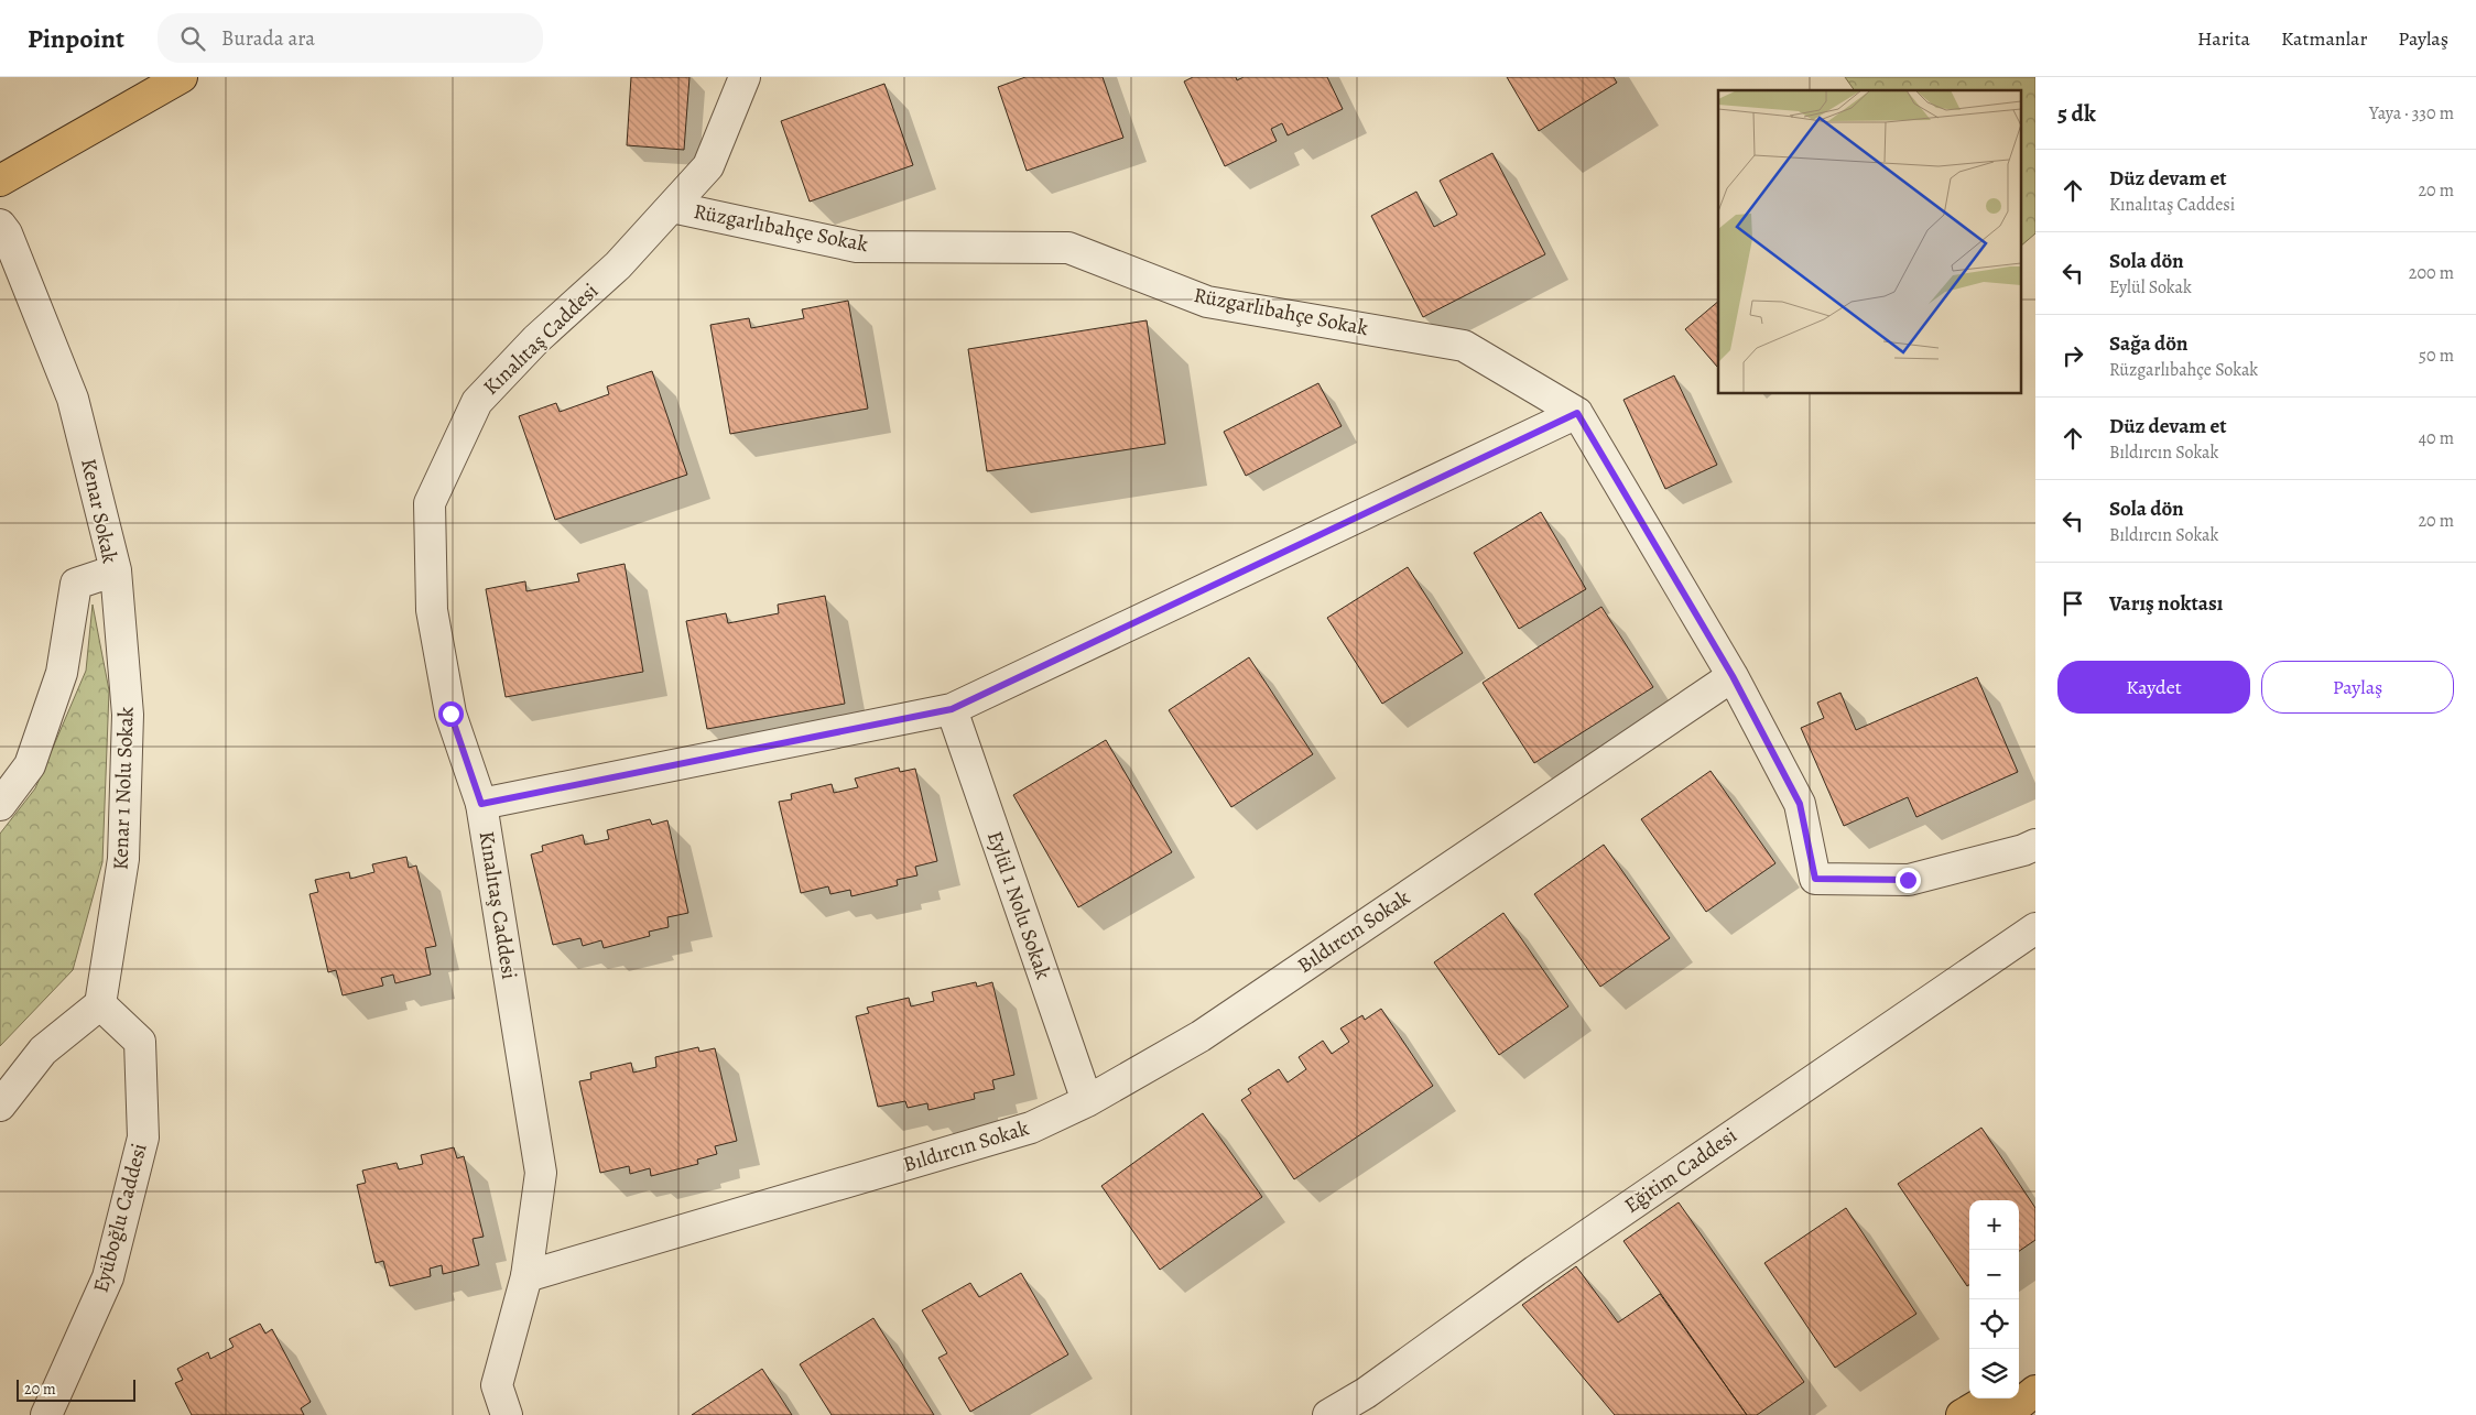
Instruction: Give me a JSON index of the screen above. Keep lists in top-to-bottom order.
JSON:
{
  "streets": {
    "street": [
      "Rüzgarlıbahçe Sokak",
      "Kınalıtaş Caddesi",
      "Kenar Sokak",
      "Kenar 1 Nolu Sokak",
      "Eylül 1 Nolu Sokak",
      "Bıldırcın Sokak",
      "Eğitim Caddesi",
      "Eyüboğlu Caddesi"
    ]
  },
  "crossings": [
    ["Rüzgarlıbahçe Sokak", "Kınalıtaş Caddesi"],
    ["Rüzgarlıbahçe Sokak", "Bıldırcın Sokak"],
    ["Kınalıtaş Caddesi", "Bıldırcın Sokak"],
    ["Kenar Sokak", "Kenar 1 Nolu Sokak"],
    ["Kenar 1 Nolu Sokak", "Eyüboğlu Caddesi"],
    ["Eylül 1 Nolu Sokak", "Bıldırcın Sokak"]
  ],
  "scale_bar": "20 m",
  "page": {
    "header": "Pinpoint",
    "search": "Burada ara",
    "nav": ["Harita", "Katmanlar", "Paylaş"],
    "heading": ["5 dk", "Yaya · 330 m"],
    "list": [
      ["Düz devam et", "Kınalıtaş Caddesi", "20 m"],
      ["Sola dön", "Eylül Sokak", "200 m"],
      ["Sağa dön", "Rüzgarlıbahçe Sokak", "50 m"],
      ["Düz devam et", "Bıldırcın Sokak", "40 m"],
      ["Sola dön", "Bıldırcın Sokak", "20 m"],
      "Varış noktası"
    ],
    "buttons": ["Kaydet", "Paylaş"],
    "map_buttons": ["+", "−"],
    "scale": "20 m"
  }
}
